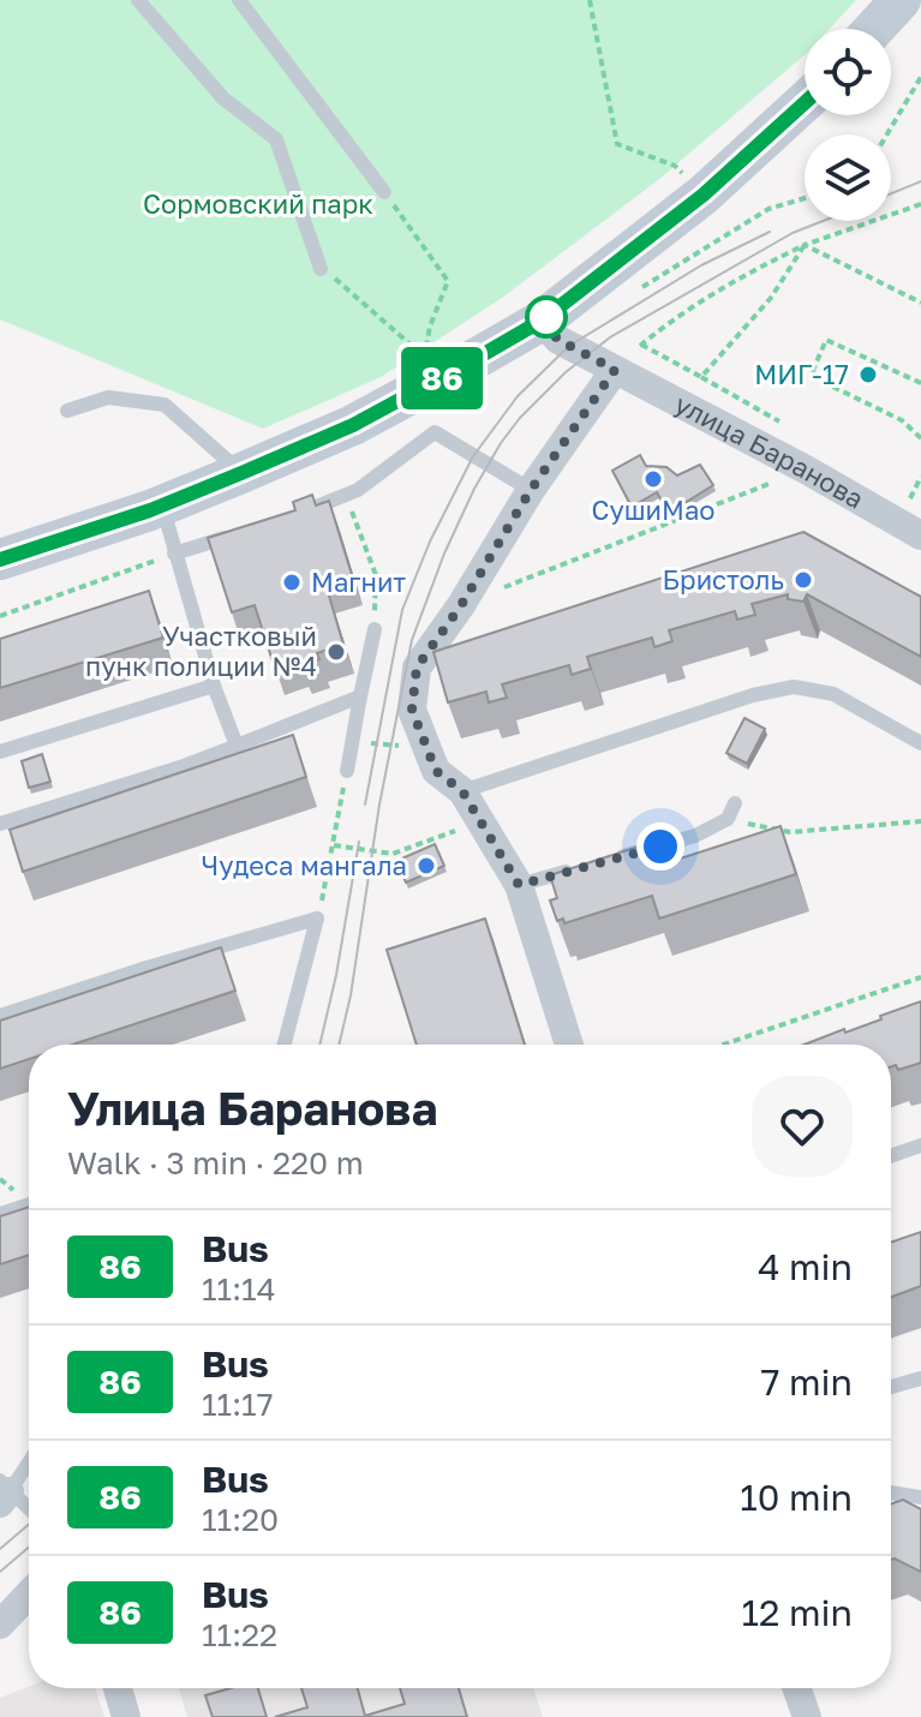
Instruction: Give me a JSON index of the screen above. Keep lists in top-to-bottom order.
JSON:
{
  "streets": {
    "street": ["улица Баранова"]
  },
  "parks": ["Сормовский парк"],
  "places": [
    "МИГ-17",
    "СушиМао",
    "Бристоль",
    "Магнит",
    "Участковый пунк полиции №4",
    "Чудеса мангала"
  ],
  "lines": ["bus line 86"],
  "page": {
    "on_map": "86",
    "heading": ["Улица Баранова", "Walk · 3 min · 220 m"],
    "list": [
      {
        "mark": "86",
        "name": "Bus",
        "note": "11:14",
        "value": "4 min"
      },
      {
        "mark": "86",
        "name": "Bus",
        "note": "11:17",
        "value": "7 min"
      },
      {
        "mark": "86",
        "name": "Bus",
        "note": "11:20",
        "value": "10 min"
      },
      {
        "mark": "86",
        "name": "Bus",
        "note": "11:22",
        "value": "12 min"
      }
    ]
  }
}
